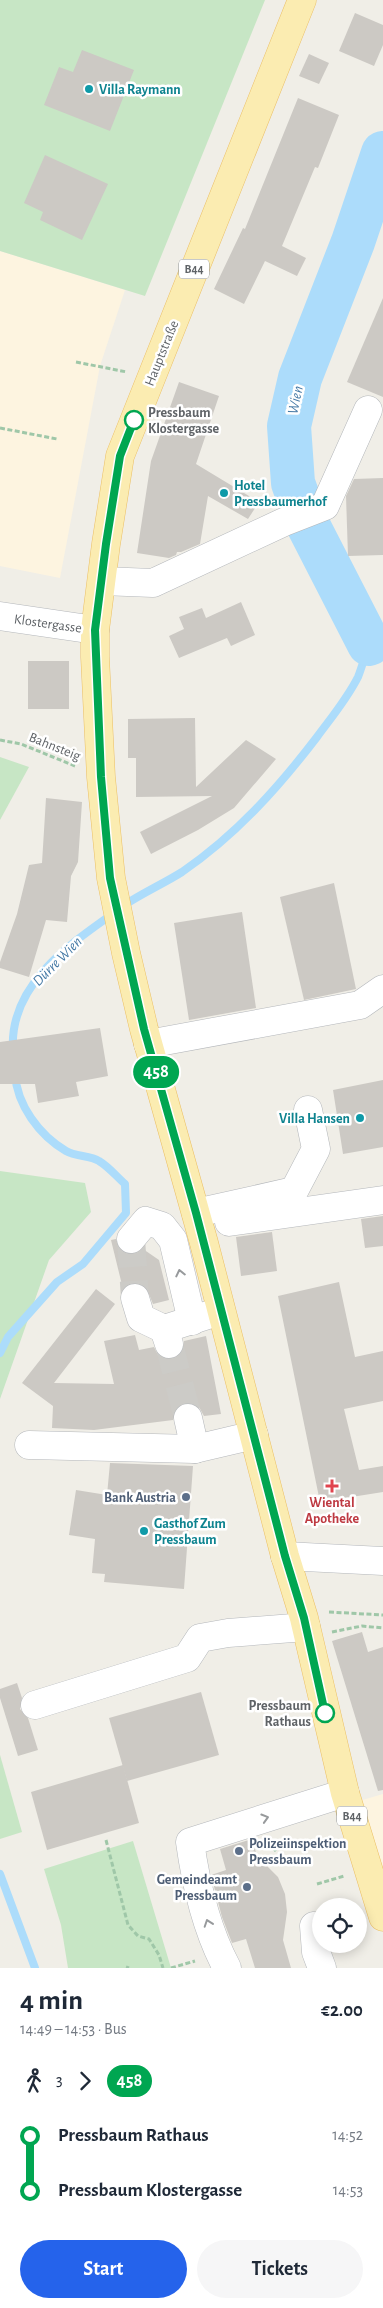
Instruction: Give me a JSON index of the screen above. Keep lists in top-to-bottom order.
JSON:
{
  "streets": {
    "main road": ["B44", "Hauptstraße"],
    "street": ["Klostergasse"],
    "path": ["Bahnsteig"]
  },
  "crossings": [
    ["Hauptstraße", "Klostergasse"],
    ["Hauptstraße", "Bahnsteig"]
  ],
  "water": ["Wien", "Dürre Wien"],
  "places": {
    "other": [
      "Villa Raymann",
      "Pressbaum Klostergasse",
      "Hotel Pressbaumerhof",
      "Villa Hansen",
      "Bank Austria",
      "Gasthof Zum Pressbaum",
      "Pressbaum Rathaus",
      "Polizeiinspektion Pressbaum",
      "Gemeindeamt Pressbaum"
    ],
    "health": ["Wiental Apotheke"]
  },
  "lines": ["bus line 458"],
  "page": {
    "on_map": "458",
    "heading": ["4 min", "14:49 – 14:53 · Bus", "€2.00"],
    "legs": ["3", "458"],
    "list": [
      {
        "name": "Pressbaum Rathaus",
        "value": "14:52"
      },
      {
        "name": "Pressbaum Klostergasse",
        "value": "14:53"
      }
    ],
    "buttons": ["Start", "Tickets"]
  }
}
